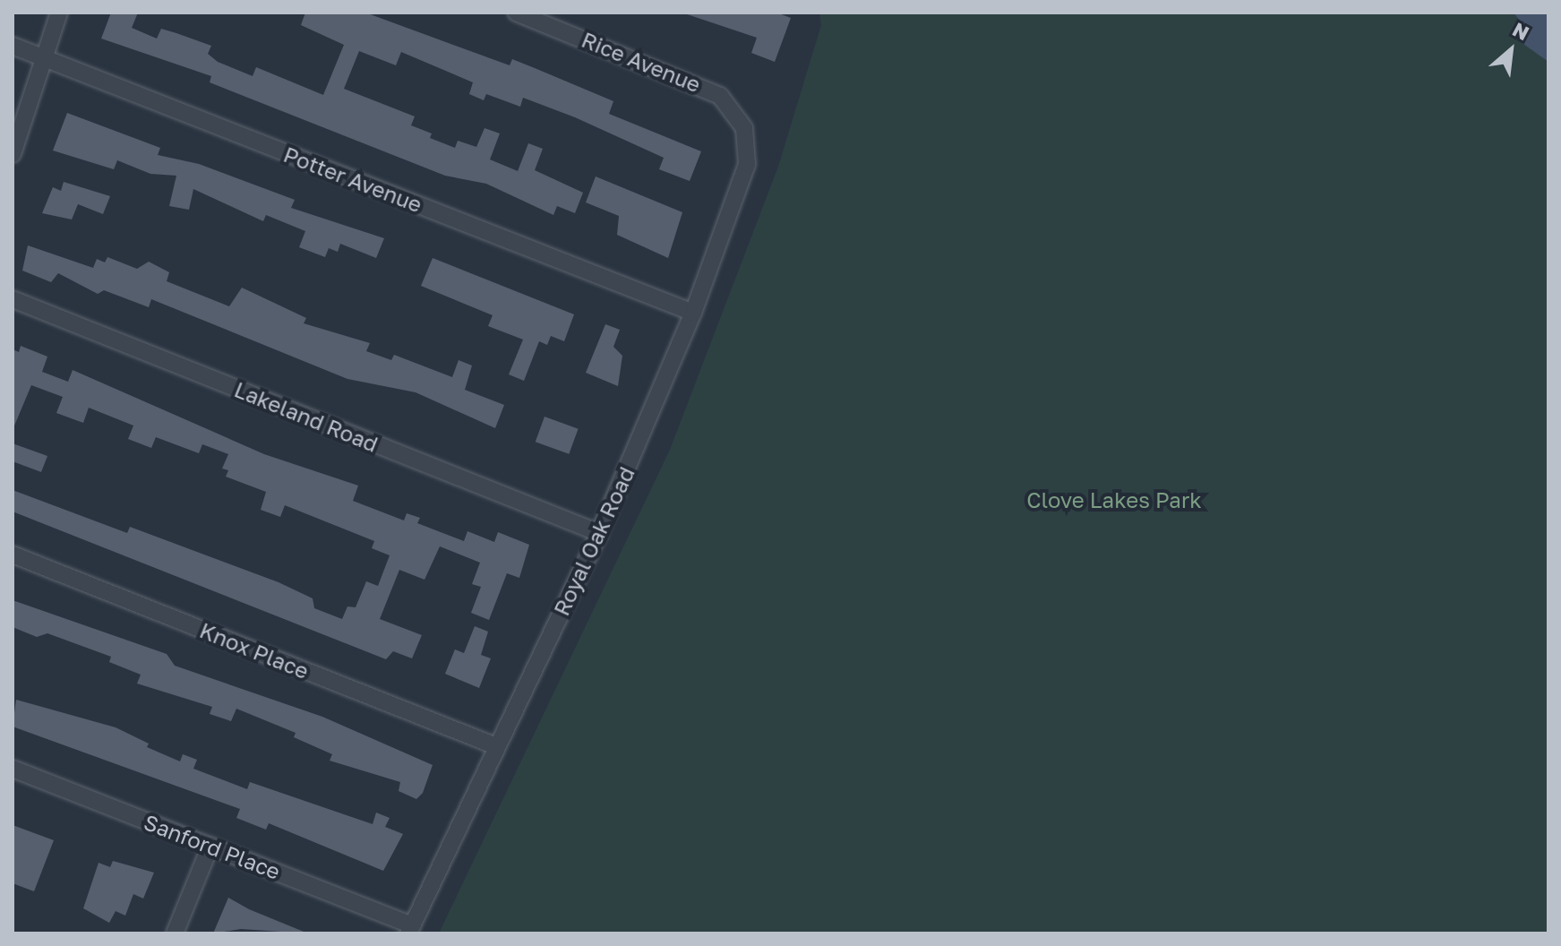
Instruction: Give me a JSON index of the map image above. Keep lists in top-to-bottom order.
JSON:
{
  "streets": {
    "street": [
      "Rice Avenue",
      "Potter Avenue",
      "Lakeland Road",
      "Royal Oak Road",
      "Knox Place",
      "Sanford Place"
    ]
  },
  "crossings": [
    ["Rice Avenue", "Royal Oak Road"],
    ["Potter Avenue", "Royal Oak Road"],
    ["Lakeland Road", "Royal Oak Road"],
    ["Royal Oak Road", "Knox Place"],
    ["Royal Oak Road", "Sanford Place"]
  ],
  "parks": ["Clove Lakes Park"],
  "north": "top right"
}
